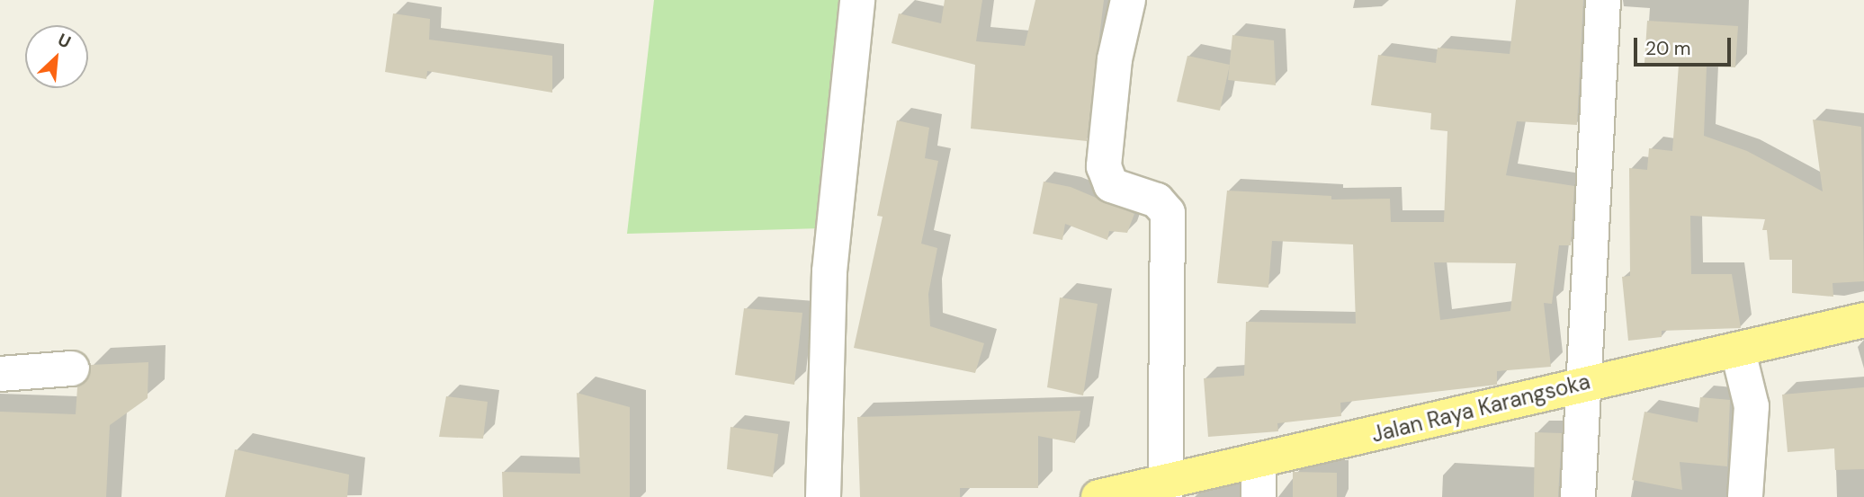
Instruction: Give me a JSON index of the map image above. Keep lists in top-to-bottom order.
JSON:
{
  "streets": {
    "main road": ["Jalan Raya Karangsoka"]
  },
  "scale_bar": "20 m",
  "north": "top right"
}
